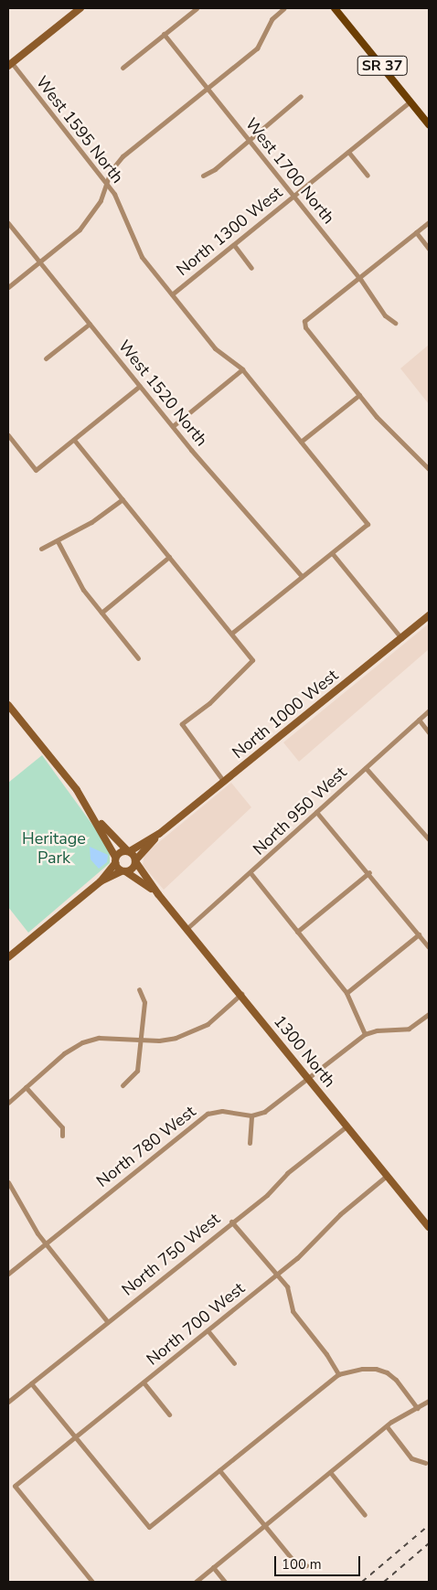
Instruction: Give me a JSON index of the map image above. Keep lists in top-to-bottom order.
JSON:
{
  "streets": {
    "main road": ["SR 37"],
    "street": [
      "West 1595 North",
      "West 1700 North",
      "North 1300 West",
      "West 1520 North",
      "North 1000 West",
      "North 950 West",
      "1300 North",
      "North 780 West",
      "North 750 West",
      "North 700 West"
    ]
  },
  "crossings": [
    ["SR 37", "North 1300 West"],
    ["West 1595 North", "North 1300 West"],
    ["West 1700 North", "North 1300 West"],
    ["North 1000 West", "1300 North"],
    ["North 950 West", "1300 North"],
    ["1300 North", "North 750 West"],
    ["1300 North", "North 700 West"]
  ],
  "parks": ["Heritage Park"],
  "scale_bar": "100 m"
}
